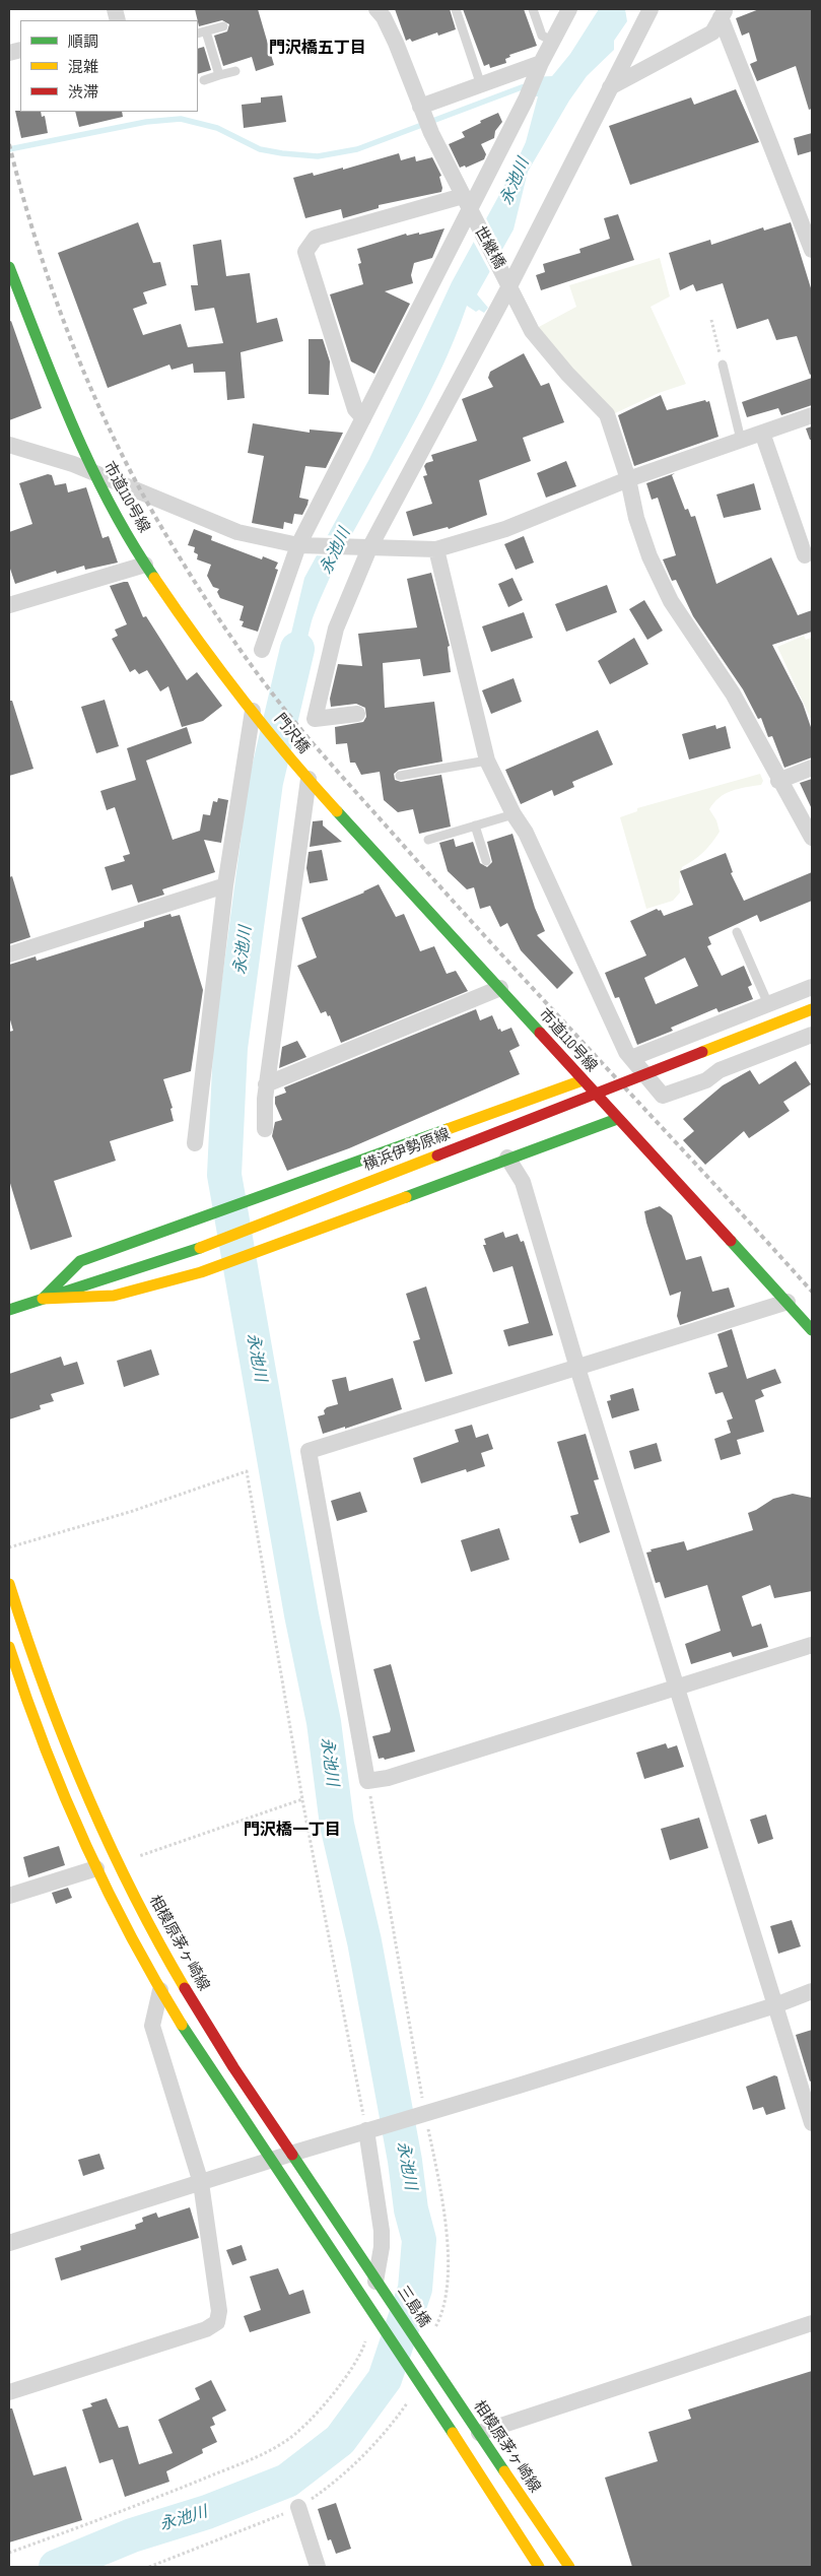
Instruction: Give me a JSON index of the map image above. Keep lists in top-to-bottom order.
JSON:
{
  "streets": {
    "main road": [
      "市道110号線",
      "門沢橋",
      "横浜伊勢原線",
      "相模原茅ヶ崎線",
      "三島橋"
    ],
    "street": ["世継橋"]
  },
  "crossings": [
    ["市道110号線", "門沢橋"],
    ["相模原茅ヶ崎線", "三島橋"]
  ],
  "districts": ["門沢橋五丁目", "門沢橋一丁目"],
  "water": ["永池川"],
  "legend": ["順調", "混雑", "渋滞"]
}
